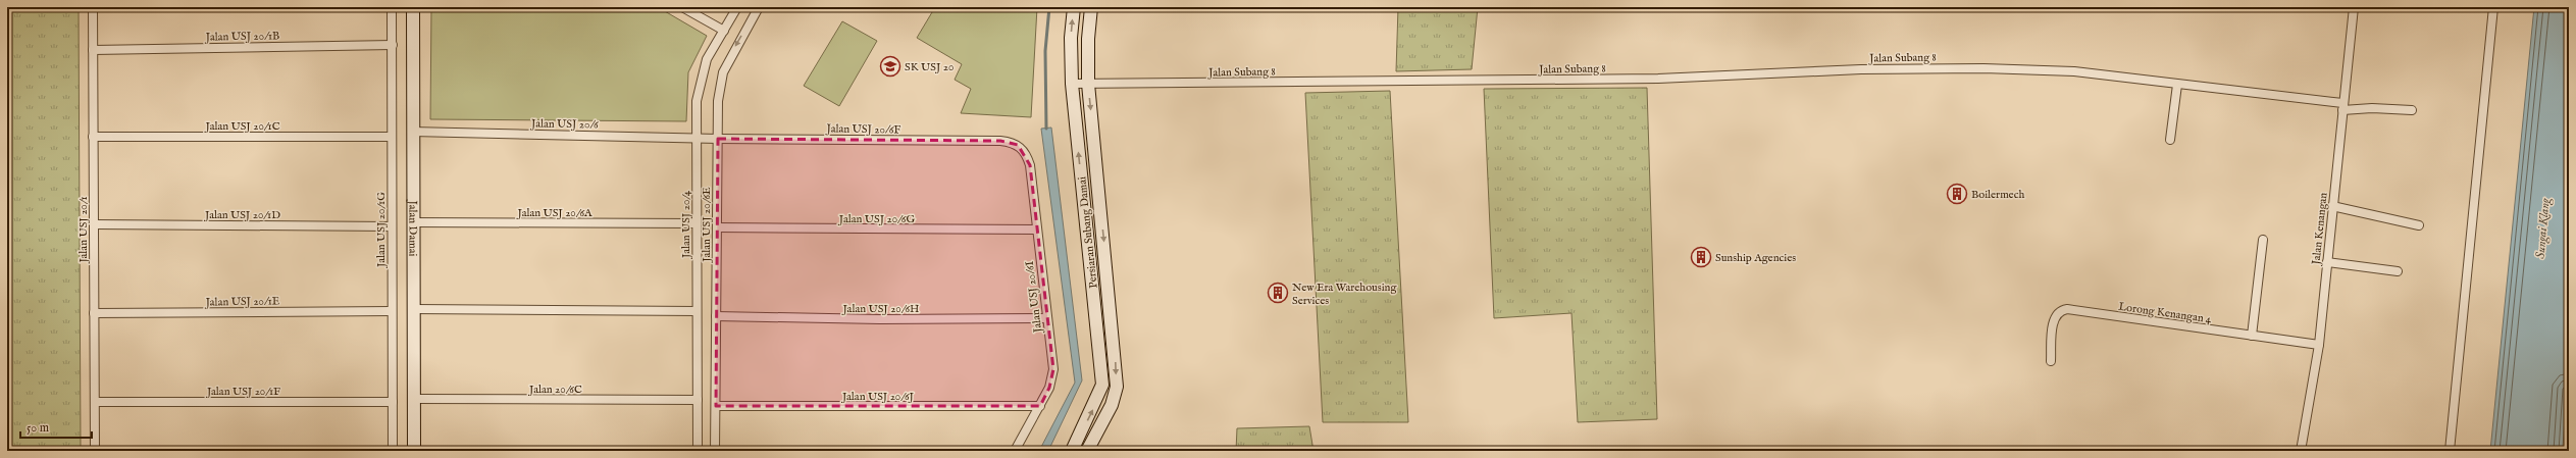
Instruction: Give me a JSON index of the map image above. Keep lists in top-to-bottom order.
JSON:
{
  "streets": {
    "street": [
      "Jalan USJ 20/1B",
      "Jalan Subang 8",
      "Jalan USJ 20/6",
      "Jalan USJ 20/1C",
      "Jalan USJ 20/6F",
      "Jalan USJ 20/6A",
      "Jalan USJ 20/1D",
      "Jalan USJ 20/6G",
      "Jalan USJ 20/4",
      "Jalan USJ 20/6E",
      "Jalan Damai",
      "Jalan Kenangan",
      "Jalan USJ 20/1",
      "Jalan USJ 20/1G",
      "Persiaran Subang Damai",
      "Jalan USJ 20/6I",
      "Jalan USJ 20/1E",
      "Jalan USJ 20/6H",
      "Lorong Kenangan 4",
      "Jalan 20/6C",
      "Jalan USJ 20/1F",
      "Jalan USJ 20/6J"
    ]
  },
  "crossings": [
    ["Jalan USJ 20/1B", "Jalan USJ 20/1"],
    ["Jalan USJ 20/1B", "Jalan USJ 20/1G"],
    ["Jalan Subang 8", "Jalan Kenangan"],
    ["Jalan Subang 8", "Persiaran Subang Damai"],
    ["Jalan USJ 20/6", "Jalan USJ 20/6F"],
    ["Jalan USJ 20/6", "Jalan USJ 20/4"],
    ["Jalan USJ 20/6", "Jalan USJ 20/6E"],
    ["Jalan USJ 20/6", "Jalan Damai"],
    ["Jalan USJ 20/1C", "Jalan USJ 20/1"],
    ["Jalan USJ 20/1C", "Jalan USJ 20/1G"],
    ["Jalan USJ 20/6F", "Jalan USJ 20/6E"],
    ["Jalan USJ 20/6F", "Jalan USJ 20/6I"],
    ["Jalan USJ 20/6A", "Jalan USJ 20/4"],
    ["Jalan USJ 20/6A", "Jalan Damai"],
    ["Jalan USJ 20/1D", "Jalan USJ 20/1"],
    ["Jalan USJ 20/1D", "Jalan USJ 20/1G"],
    ["Jalan USJ 20/6G", "Jalan USJ 20/6E"],
    ["Jalan USJ 20/6G", "Jalan USJ 20/6I"],
    ["Jalan USJ 20/4", "Jalan 20/6C"],
    ["Jalan USJ 20/6E", "Jalan USJ 20/6H"],
    ["Jalan USJ 20/6E", "Jalan USJ 20/6J"],
    ["Jalan Damai", "Jalan 20/6C"],
    ["Jalan Kenangan", "Lorong Kenangan 4"],
    ["Jalan USJ 20/1", "Jalan USJ 20/1E"],
    ["Jalan USJ 20/1", "Jalan USJ 20/1F"],
    ["Jalan USJ 20/1G", "Jalan USJ 20/1E"],
    ["Jalan USJ 20/1G", "Jalan USJ 20/1F"],
    ["Jalan USJ 20/6I", "Jalan USJ 20/6H"],
    ["Jalan USJ 20/6I", "Jalan USJ 20/6J"]
  ],
  "water": ["Sungai Klang"],
  "places": {
    "school or university": ["SK USJ 20"],
    "building": ["Boilermech", "Sunship Agencies", "New Era Warehousing Services"]
  },
  "scale_bar": "50 m"
}
